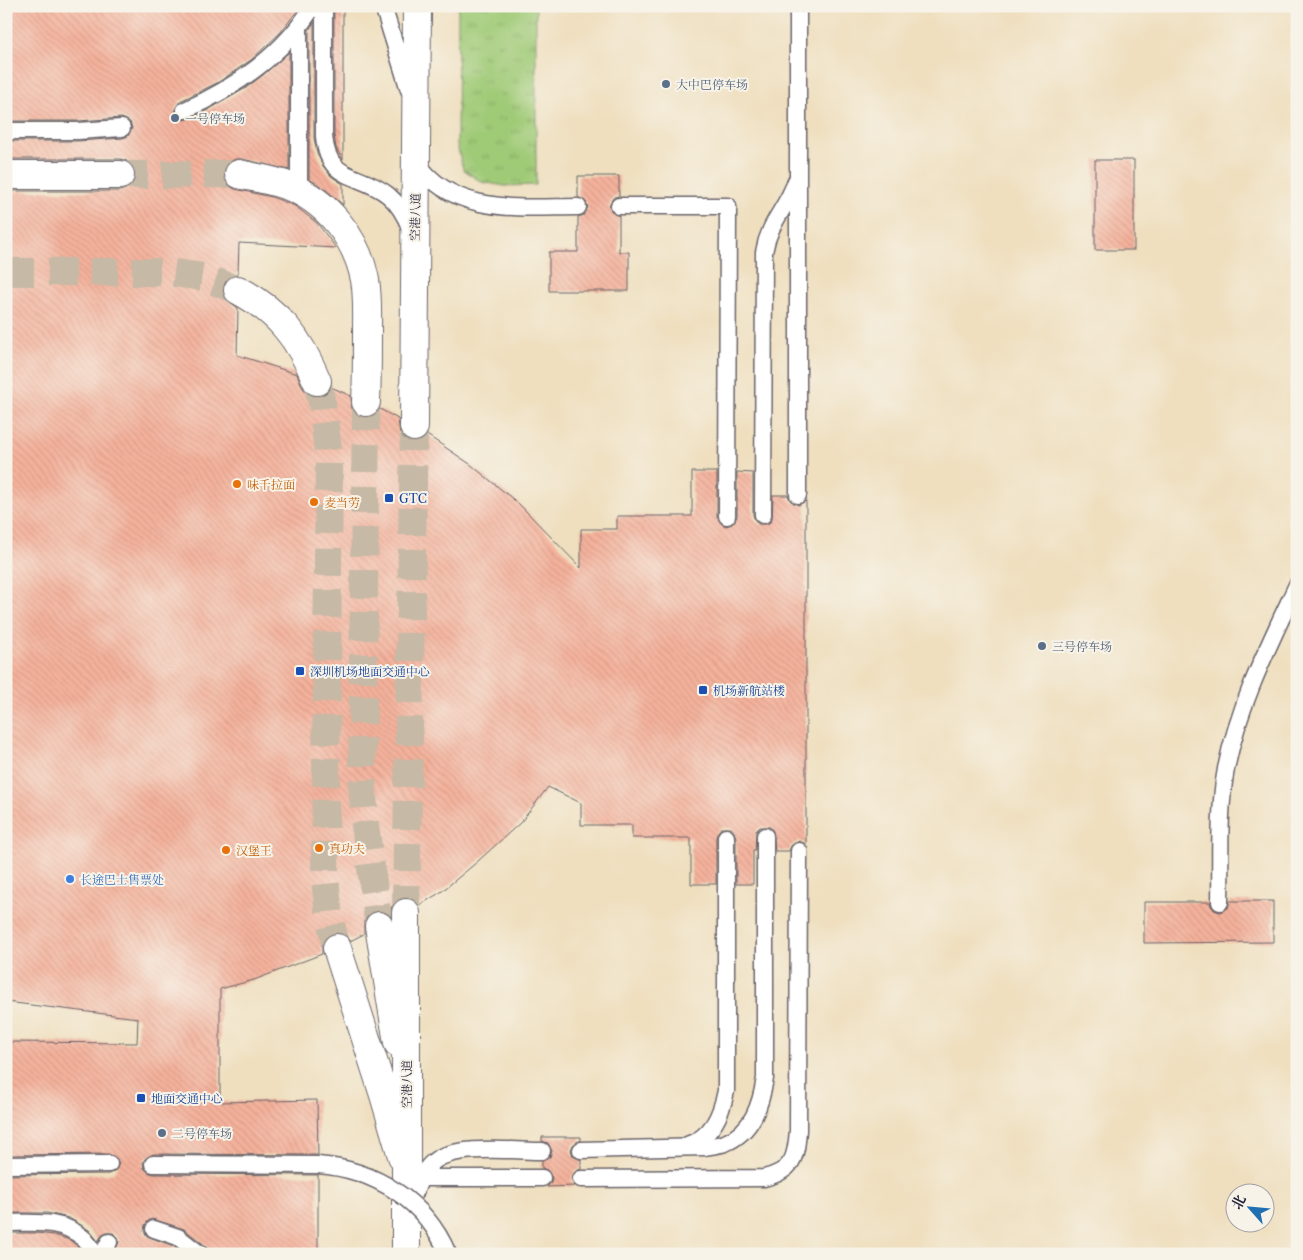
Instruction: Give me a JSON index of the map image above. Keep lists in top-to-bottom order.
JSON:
{
  "streets": {
    "street": ["空港八道"]
  },
  "places": {
    "other": [
      "大中巴停车场",
      "一号停车场",
      "味千拉面",
      "麦当劳",
      "三号停车场",
      "真功夫",
      "汉堡王",
      "长途巴士售票处",
      "二号停车场"
    ],
    "transit": [
      "GTC",
      "深圳机场地面交通中心",
      "机场新航站楼",
      "地面交通中心"
    ]
  },
  "north": "top left"
}
